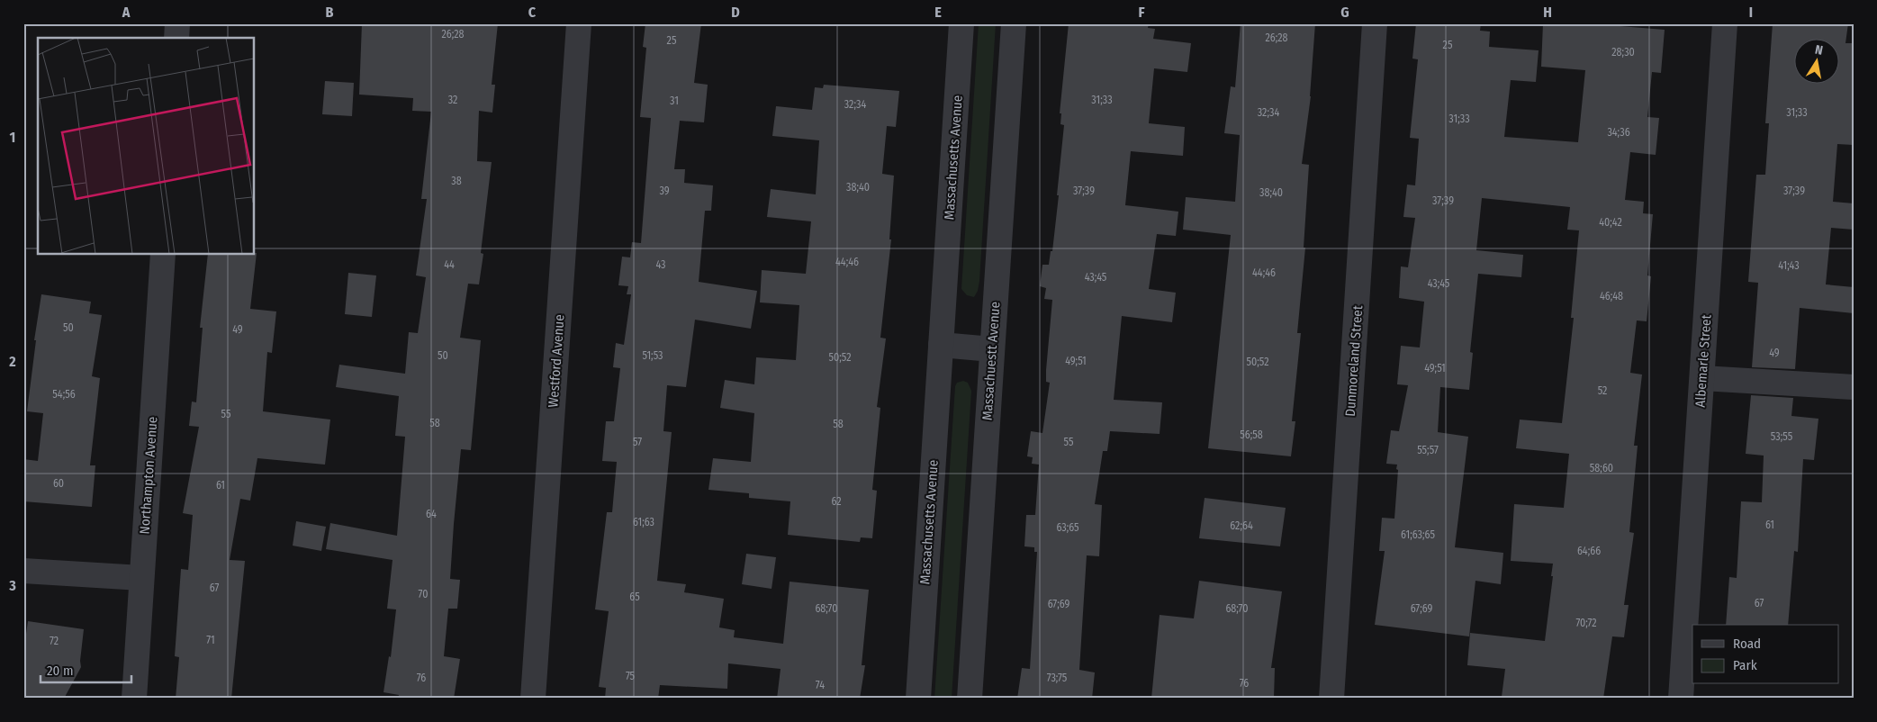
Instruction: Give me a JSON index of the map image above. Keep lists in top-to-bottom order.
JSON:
{
  "streets": {
    "street": [
      "Massachusetts Avenue",
      "Westford Avenue",
      "Massachuestt Avenue",
      "Dunmoreland Street",
      "Albemarle Street",
      "Northampton Avenue"
    ]
  },
  "house_numbers": [
    "26;28",
    "26;28",
    "25",
    "25",
    "28;30",
    "32",
    "31;33",
    "31",
    "32;34",
    "32;34",
    "31;33",
    "31;33",
    "34;36",
    "38",
    "38;40",
    "39",
    "37;39",
    "37;39",
    "38;40",
    "37;39",
    "40;42",
    "44;46",
    "44",
    "43",
    "41;43",
    "44;46",
    "43;45",
    "43;45",
    "46;48",
    "50",
    "49",
    "49",
    "50",
    "51;53",
    "50;52",
    "49;51",
    "50;52",
    "49;51",
    "52",
    "54;56",
    "55",
    "58",
    "58",
    "56;58",
    "53;55",
    "57",
    "55",
    "55;57",
    "58;60",
    "60",
    "61",
    "62",
    "64",
    "61;63",
    "61",
    "62;64",
    "63;65",
    "61;63;65",
    "64;66",
    "67",
    "70",
    "65",
    "67",
    "67;69",
    "68;70",
    "68;70",
    "67;69",
    "70;72",
    "71",
    "72",
    "75",
    "76",
    "73;75",
    "76",
    "74"
  ],
  "legend": ["Road", "Park"],
  "scale_bar": "20 m",
  "north": "top",
  "grid": {
    "columns": [
      "A",
      "B",
      "C",
      "D",
      "E",
      "F",
      "G",
      "H",
      "I"
    ],
    "rows": ["1", "2", "3"]
  }
}
